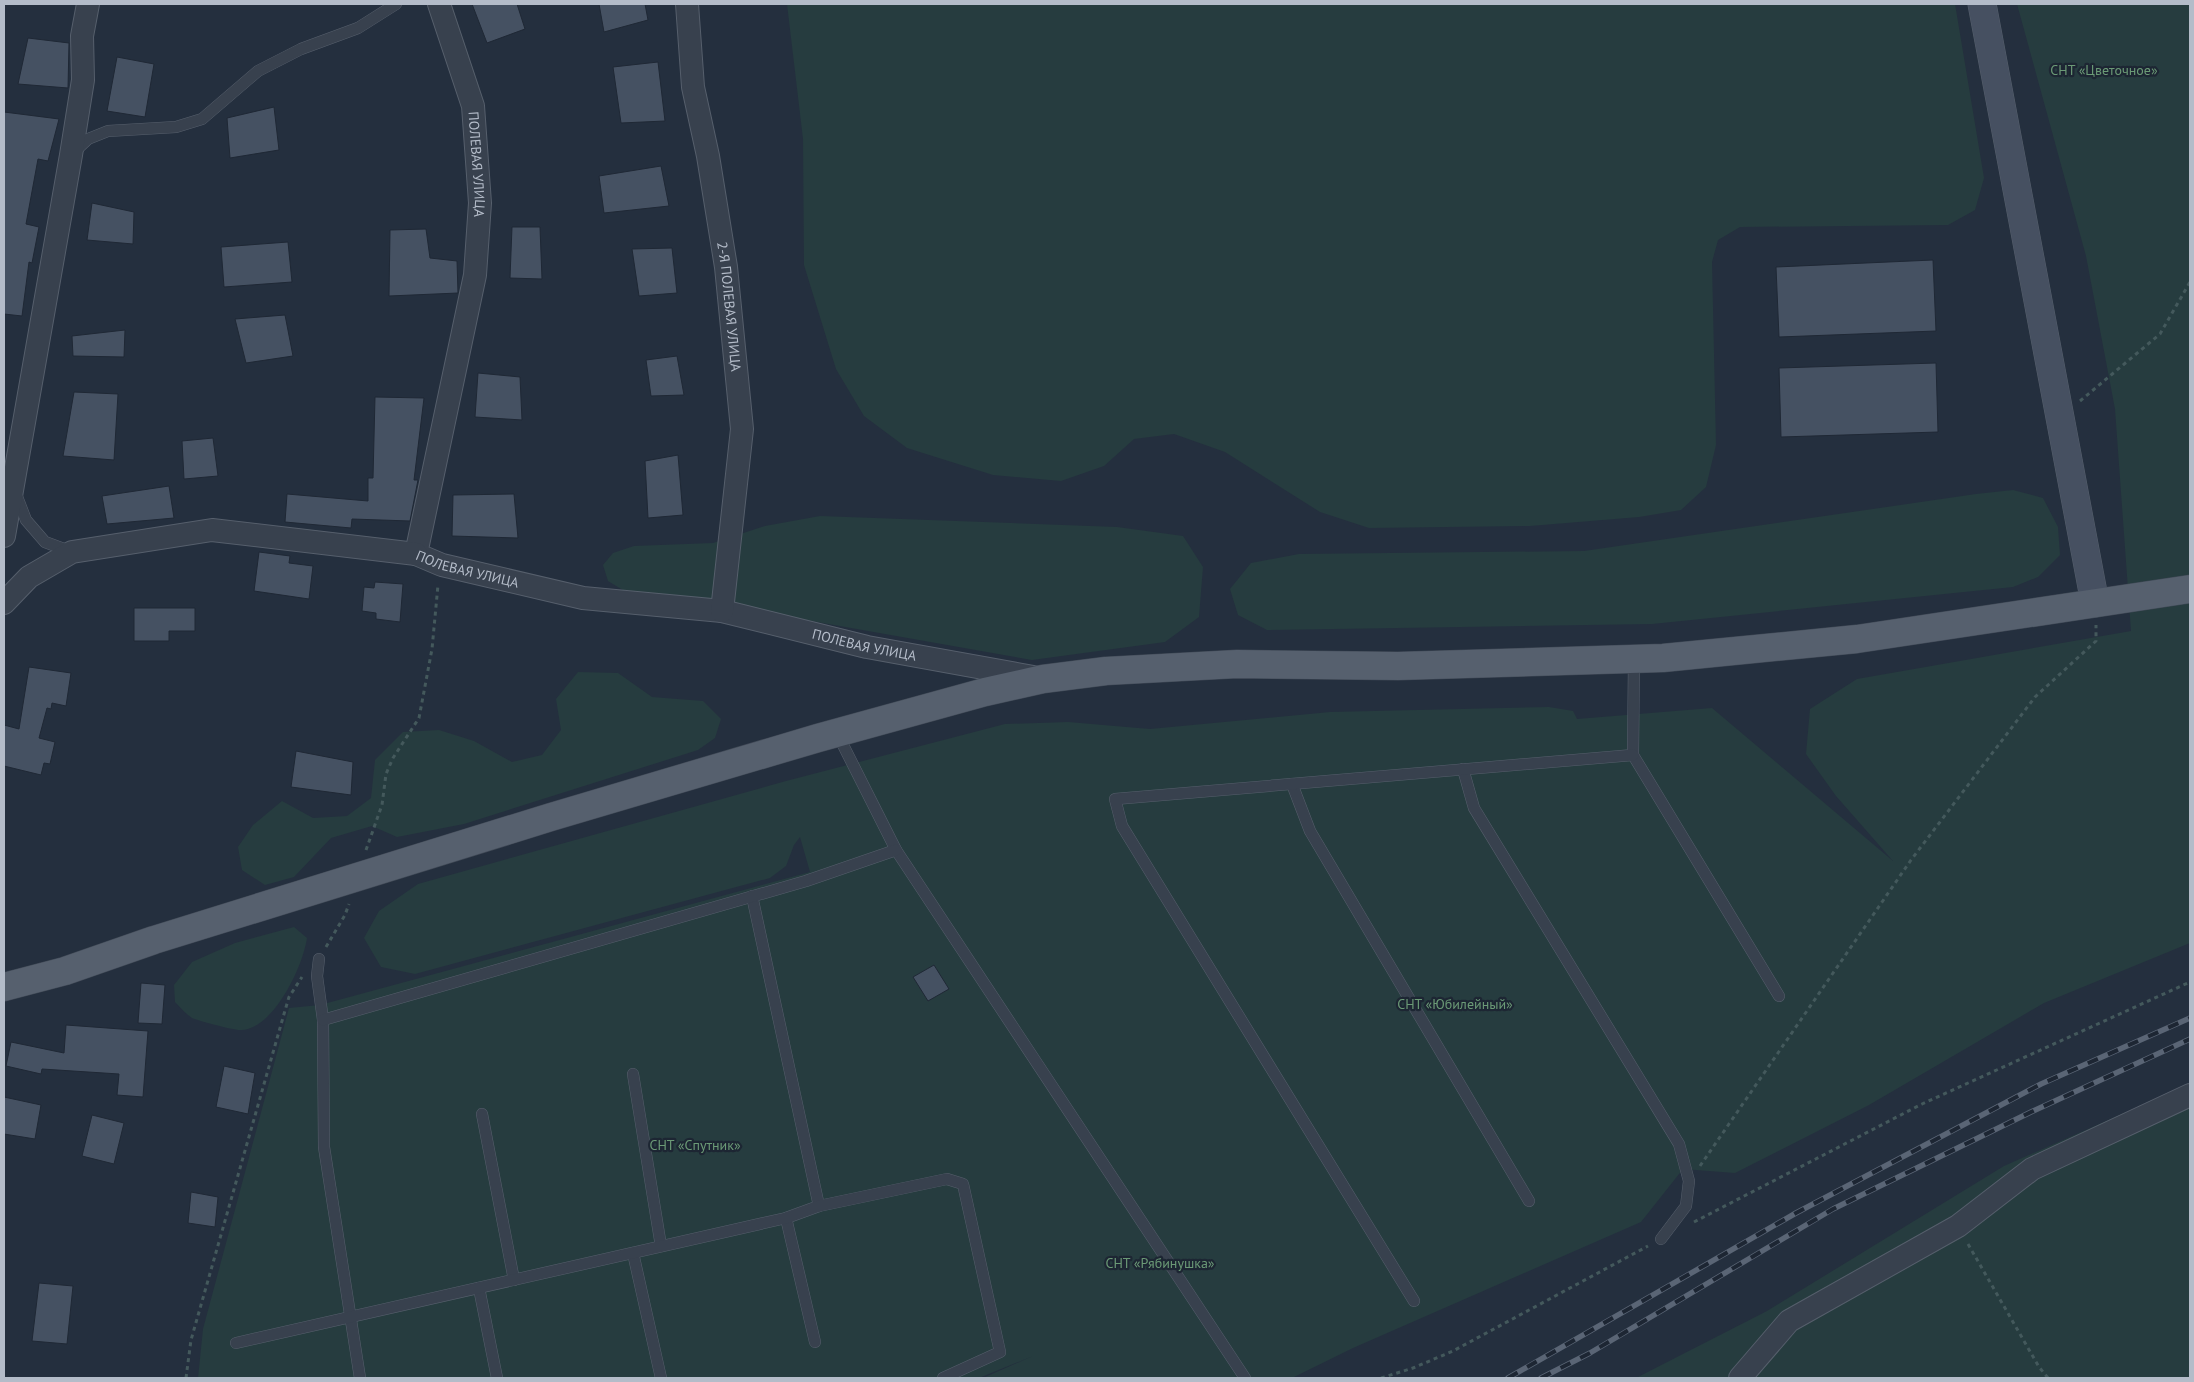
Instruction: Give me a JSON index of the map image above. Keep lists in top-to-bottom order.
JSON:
{
  "streets": {
    "street": ["ПОЛЕВАЯ УЛИЦА", "2-Я ПОЛЕВАЯ УЛИЦА"]
  },
  "crossings": [
    ["ПОЛЕВАЯ УЛИЦА", "2-Я ПОЛЕВАЯ УЛИЦА"]
  ],
  "parks": [
    "СНТ «Цветочное»",
    "СНТ «Юбилейный»",
    "СНТ «Спутник»",
    "СНТ «Рябинушка»"
  ]
}
